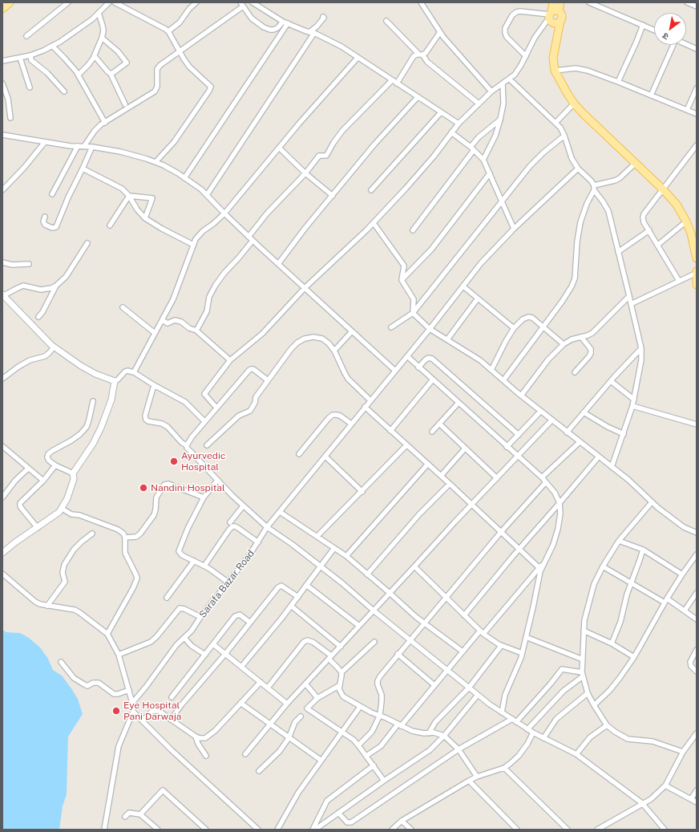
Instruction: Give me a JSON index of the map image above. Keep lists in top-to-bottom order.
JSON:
{
  "streets": {
    "street": ["Sarafa Bazar Road"]
  },
  "places": ["Ayurvedic Hospital", "Nandini Hospital", "Eye Hospital Pani Darwaja"],
  "north": "bottom left"
}
